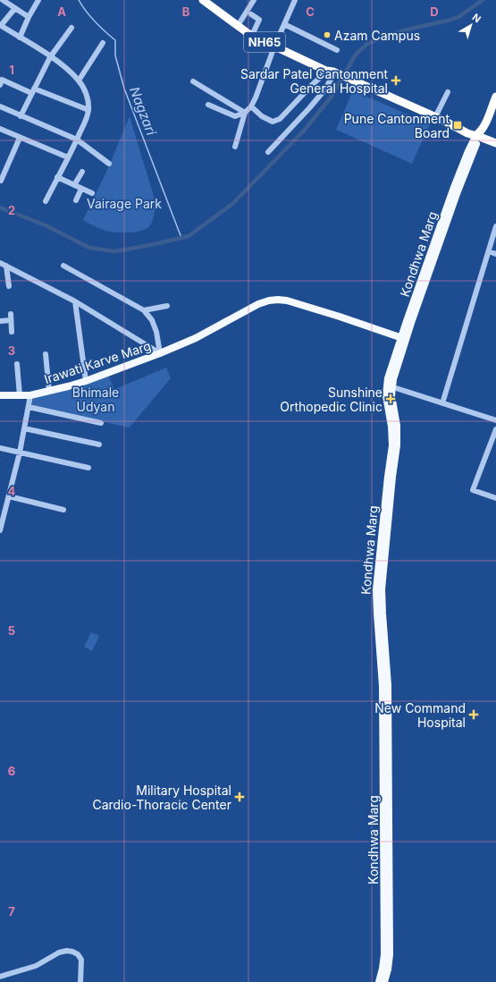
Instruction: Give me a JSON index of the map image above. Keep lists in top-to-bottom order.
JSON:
{
  "streets": {
    "highway": ["NH65"],
    "main road": ["Kondhwa Marg", "Irawati Karve Marg"]
  },
  "crossings": [
    ["NH65", "Kondhwa Marg"],
    ["Kondhwa Marg", "Irawati Karve Marg"]
  ],
  "water": ["Nagzari"],
  "parks": ["Vairage Park", "Bhimale Udyan"],
  "places": {
    "other": ["Azam Campus"],
    "health": [
      "Sardar Patel Cantonment General Hospital",
      "Sunshine Orthopedic Clinic",
      "New Command Hospital",
      "Military Hospital Cardio-Thoracic Center"
    ],
    "transit": ["Pune Cantonment Board"]
  },
  "north": "top right",
  "grid": {
    "columns": [
      "A",
      "B",
      "C",
      "D"
    ],
    "rows": [
      "1",
      "2",
      "3",
      "4",
      "5",
      "6",
      "7"
    ]
  }
}
